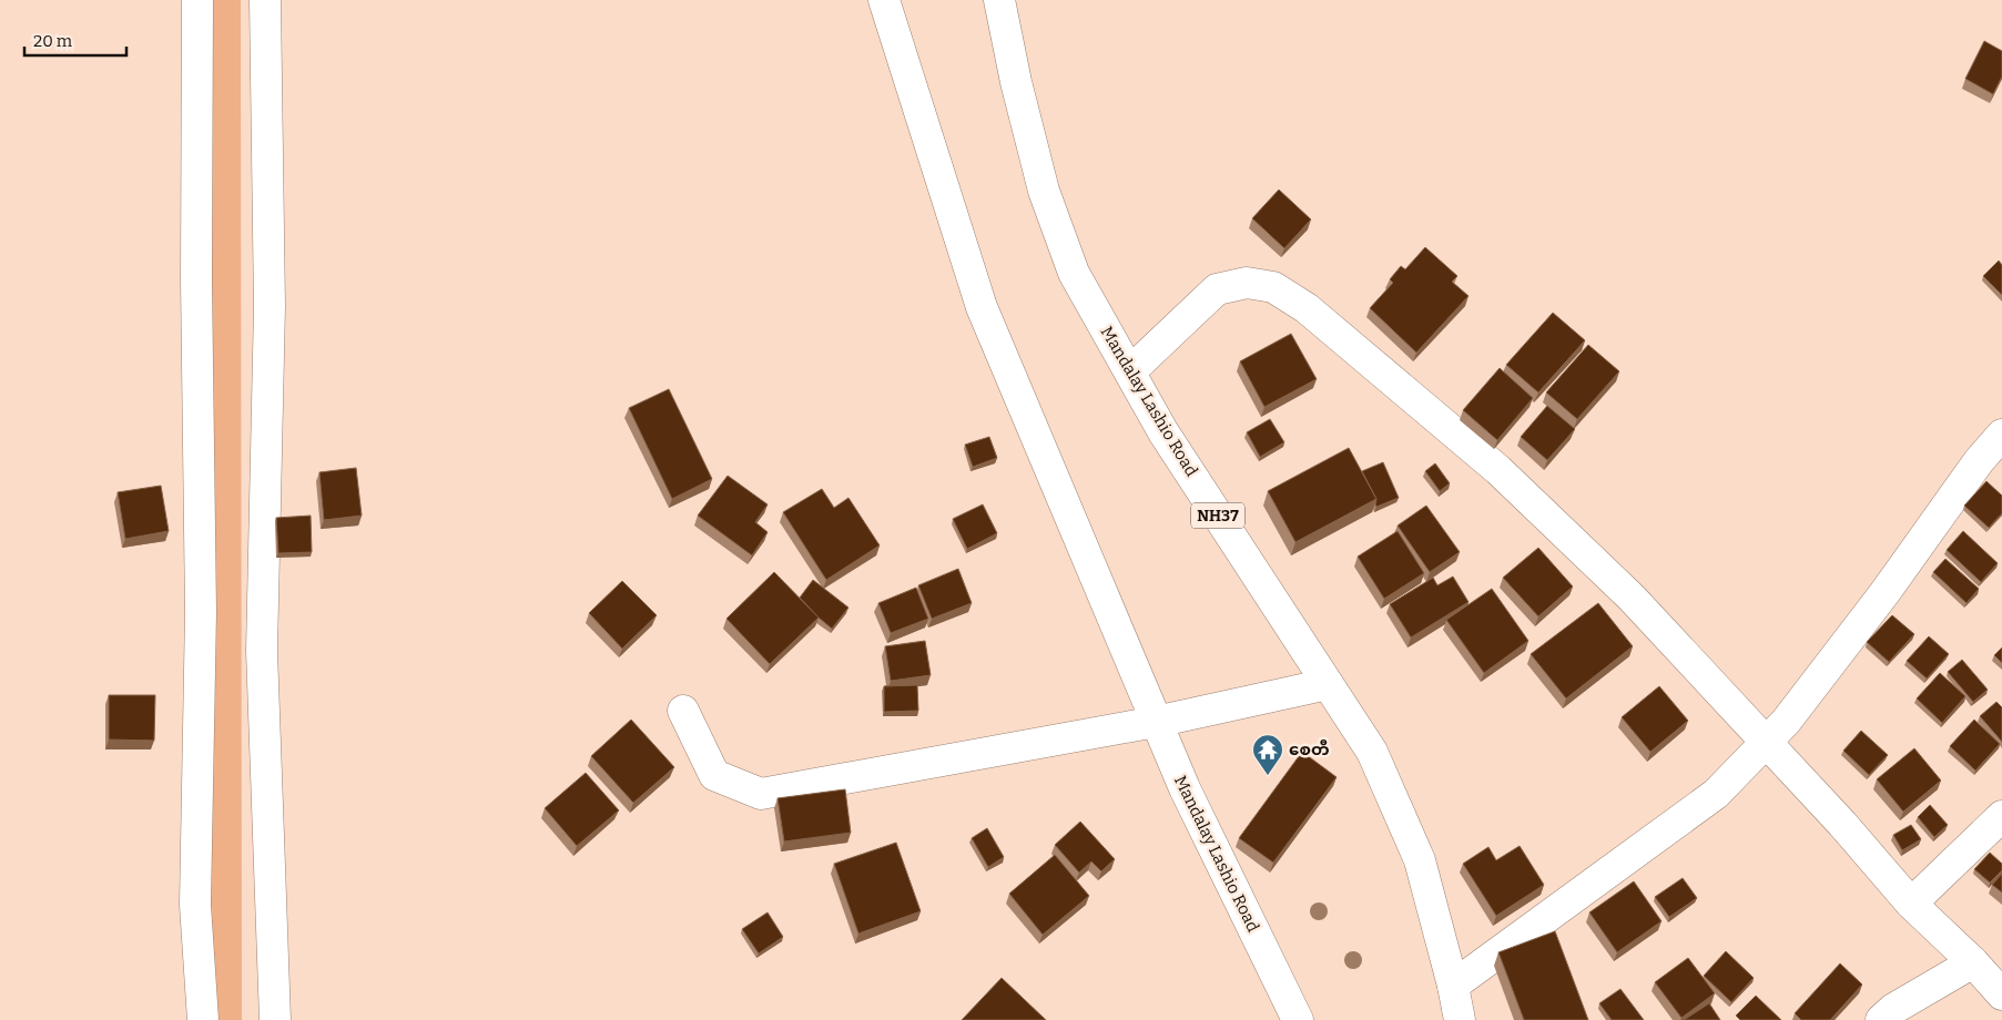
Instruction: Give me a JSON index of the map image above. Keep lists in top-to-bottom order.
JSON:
{
  "streets": {
    "main road": ["Mandalay Lashio Road", "NH37"]
  },
  "places": {
    "temple": ["စေတီ"]
  },
  "scale_bar": "20 m"
}
